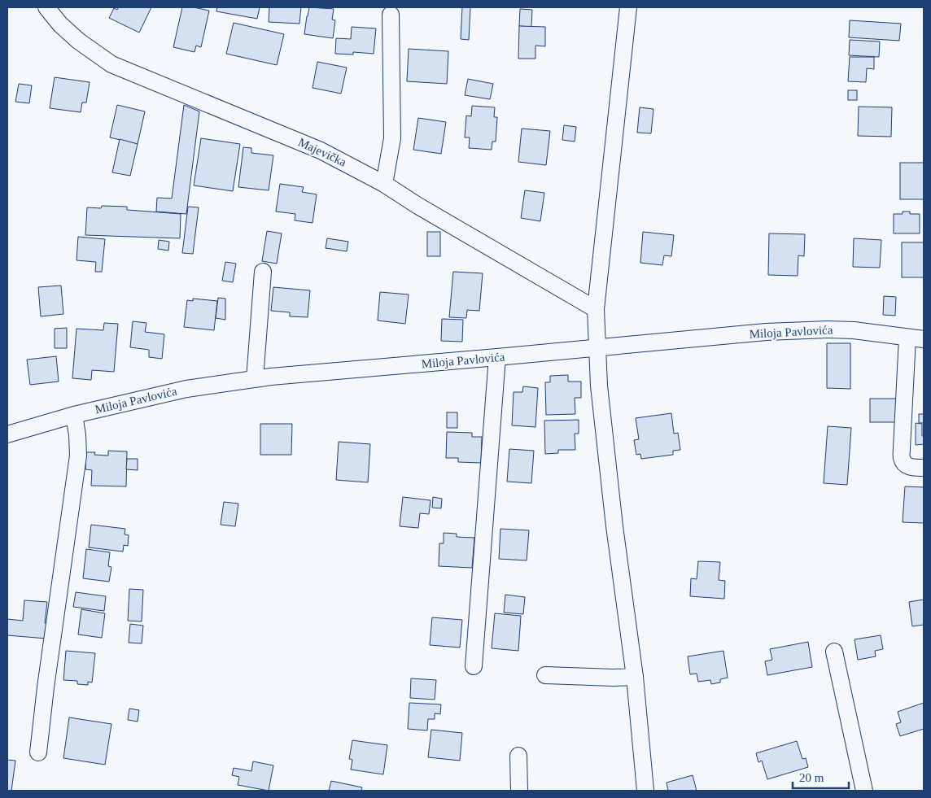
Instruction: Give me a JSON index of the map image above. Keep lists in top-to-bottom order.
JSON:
{
  "streets": {
    "street": ["Majevička", "Miloja Pavlovića"]
  },
  "scale_bar": "20 m"
}
